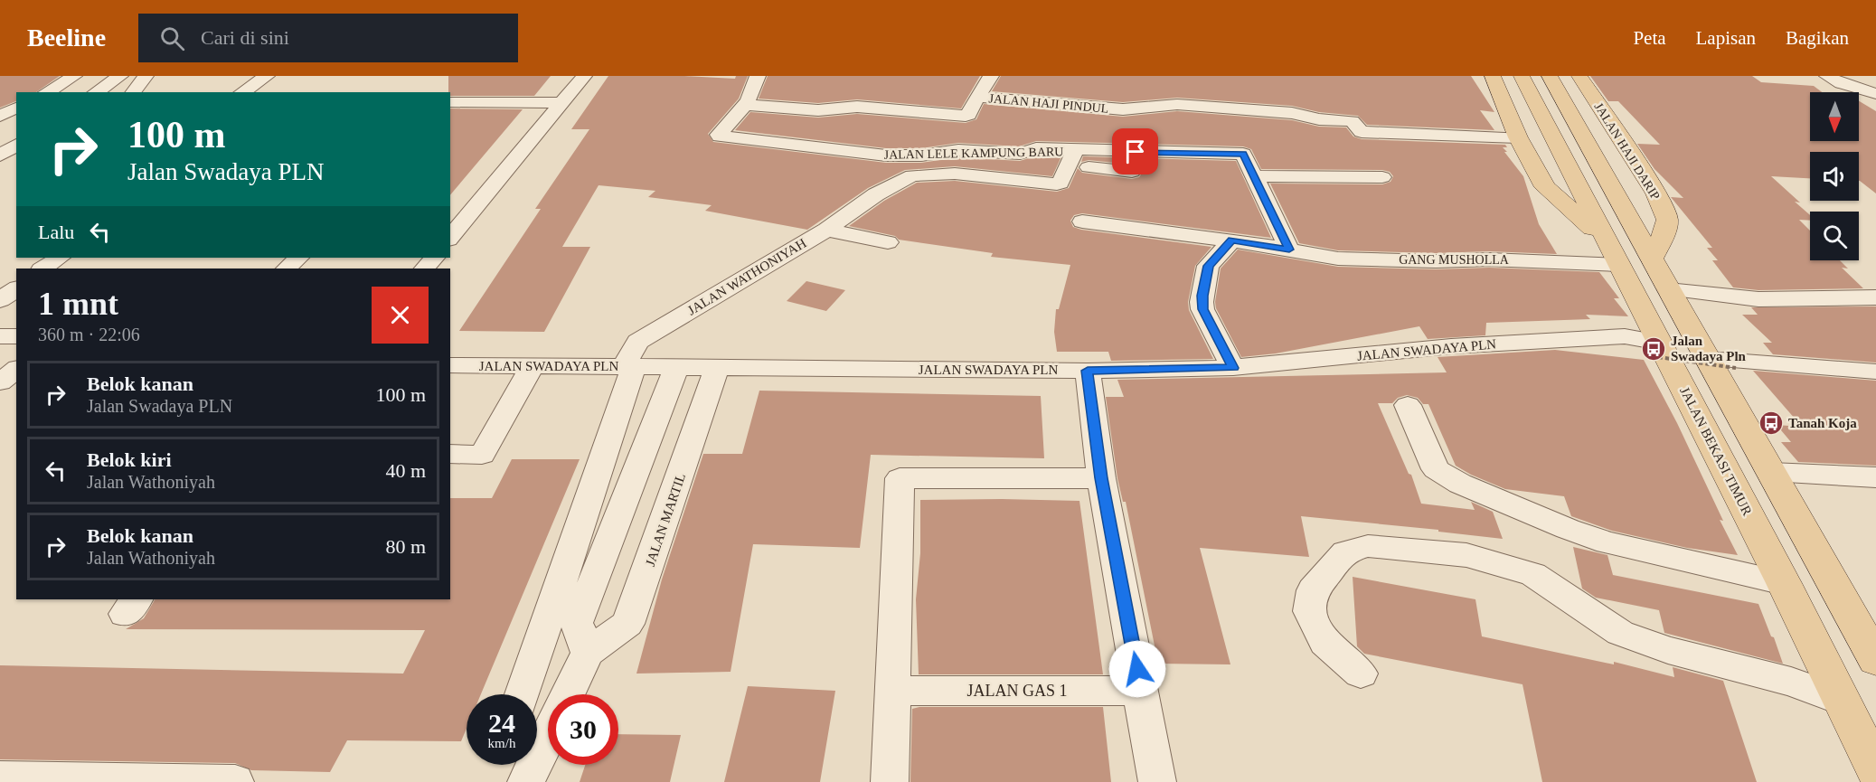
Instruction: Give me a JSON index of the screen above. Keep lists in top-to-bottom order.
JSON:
{
  "streets": {
    "main road": ["JALAN HAJI DARIP", "JALAN BEKASI TIMUR"],
    "street": [
      "JALAN HAJI PINDUL",
      "JALAN LELE KAMPUNG BARU",
      "GANG MUSHOLLA",
      "JALAN WATHONIYAH",
      "JALAN SWADAYA PLN",
      "JALAN MARTIL",
      "JALAN GAS 1"
    ]
  },
  "crossings": [
    ["JALAN HAJI PINDUL", "JALAN LELE KAMPUNG BARU"],
    ["JALAN LELE KAMPUNG BARU", "JALAN WATHONIYAH"],
    ["GANG MUSHOLLA", "JALAN BEKASI TIMUR"],
    ["JALAN WATHONIYAH", "JALAN SWADAYA PLN"],
    ["JALAN SWADAYA PLN", "JALAN BEKASI TIMUR"],
    ["JALAN SWADAYA PLN", "JALAN MARTIL"]
  ],
  "places": {
    "bus stop": ["Jalan Swadaya Pln", "Tanah Koja"]
  },
  "north": "bottom",
  "page": {
    "header": "Beeline",
    "search": "Cari di sini",
    "nav": ["Peta", "Lapisan", "Bagikan"],
    "turn": ["100 m", "Jalan Swadaya PLN"],
    "then": "Lalu",
    "heading": ["1 mnt", "360 m · 22:06"],
    "list": [
      {
        "name": "Belok kanan",
        "note": "Jalan Swadaya PLN",
        "value": "100 m"
      },
      {
        "name": "Belok kiri",
        "note": "Jalan Wathoniyah",
        "value": "40 m"
      },
      {
        "name": "Belok kanan",
        "note": "Jalan Wathoniyah",
        "value": "80 m"
      }
    ],
    "speed": "24 km/h",
    "limit": "30"
  }
}
